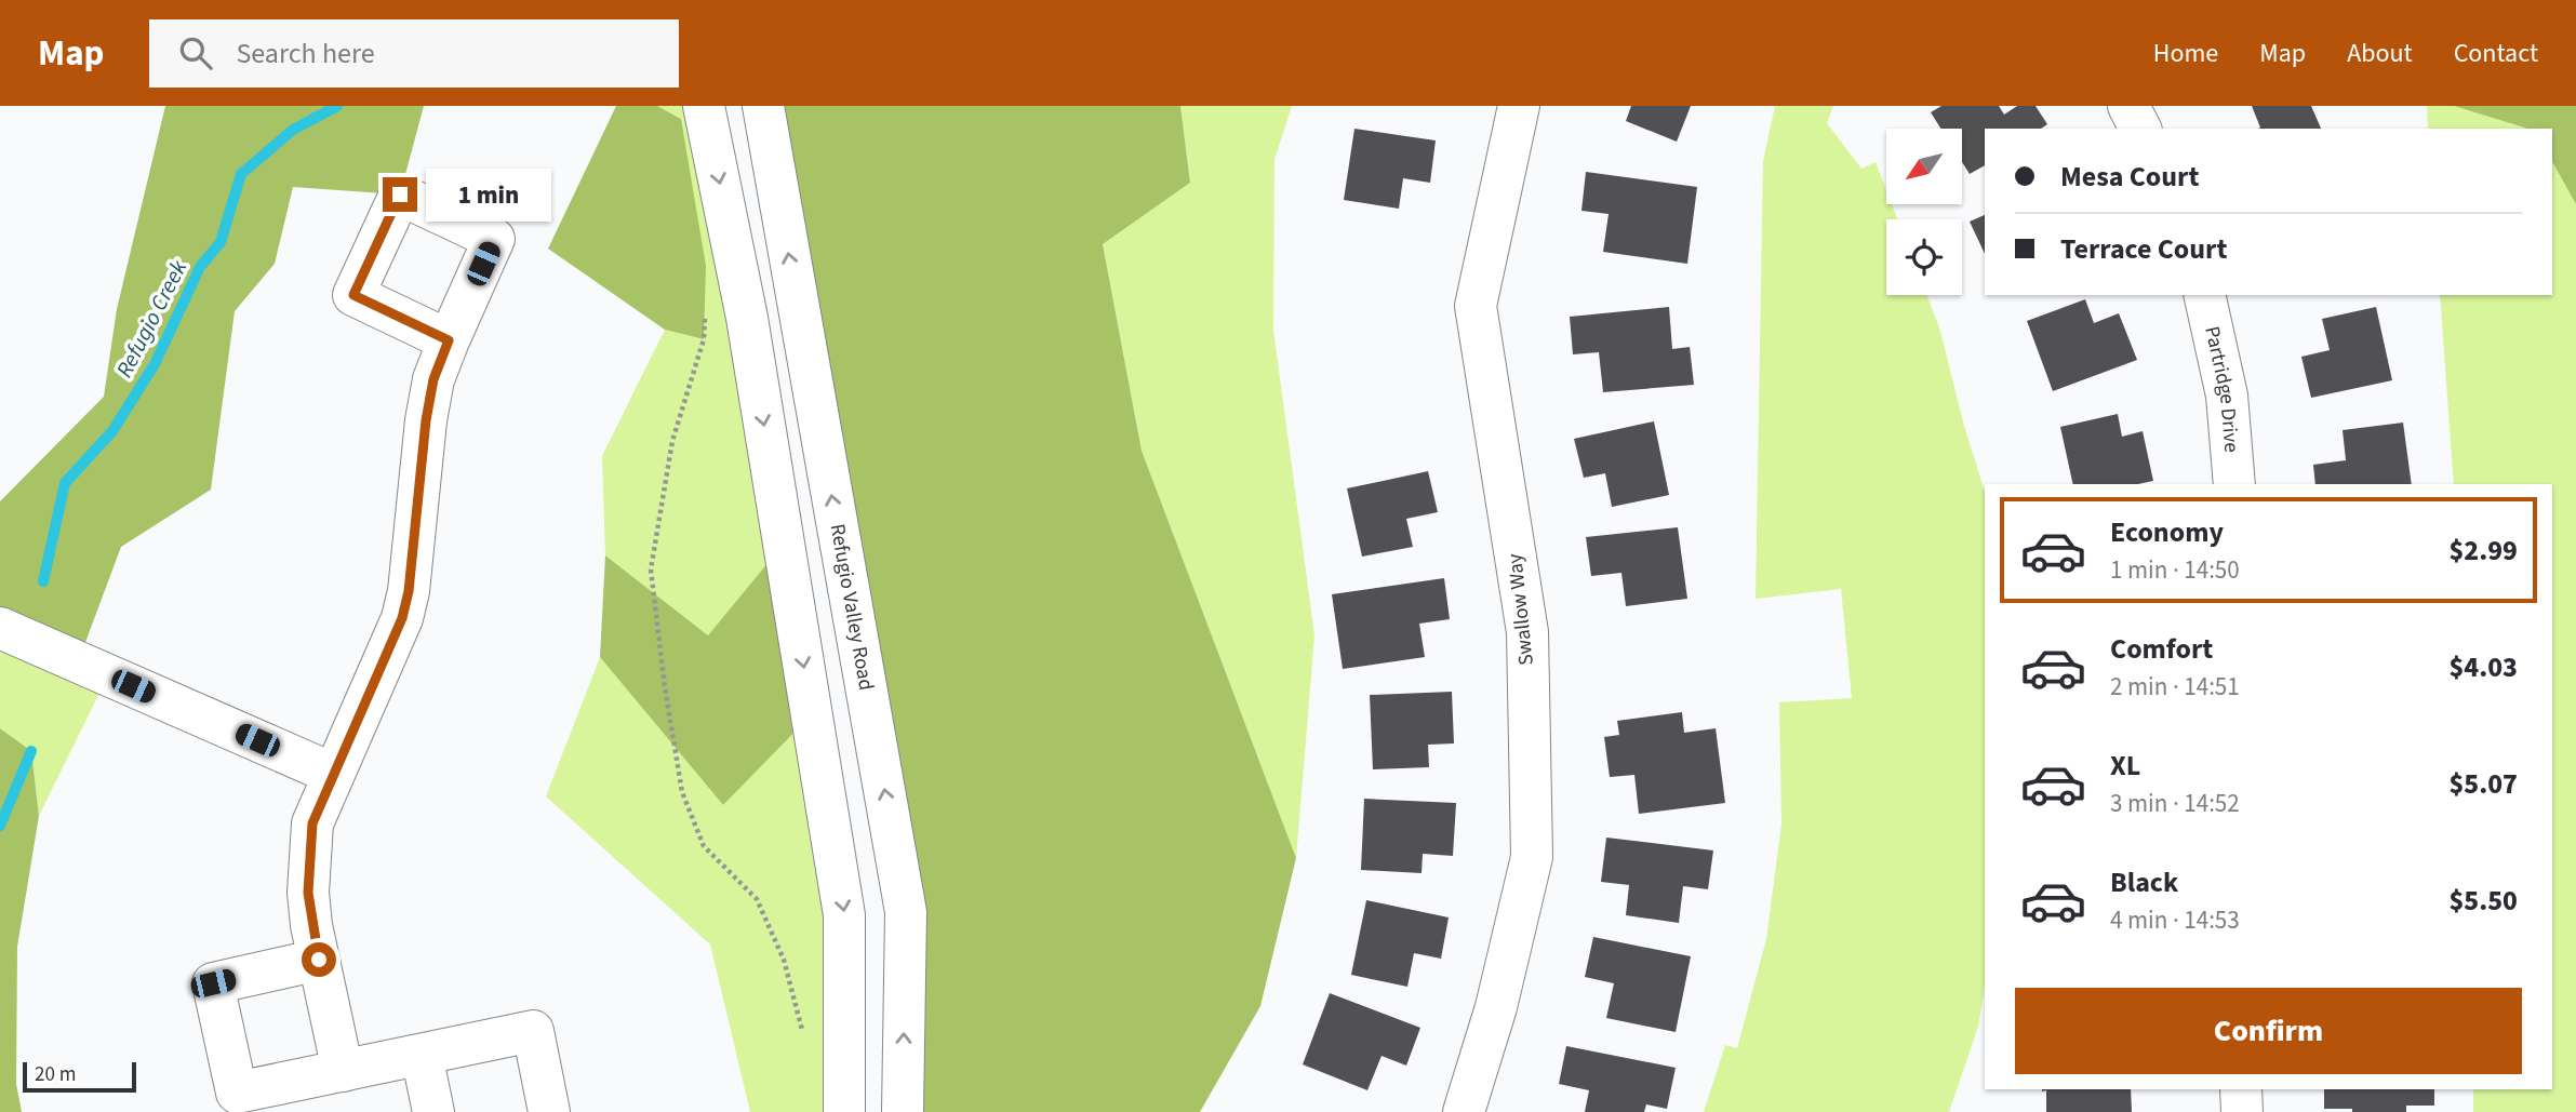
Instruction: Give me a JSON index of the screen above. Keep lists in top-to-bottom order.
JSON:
{
  "streets": {
    "street": ["Partridge Drive", "Refugio Valley Road", "Swallow Way"]
  },
  "water": ["Refugio Creek"],
  "scale_bar": "20 m",
  "north": "bottom left",
  "page": {
    "header": "Map",
    "search": "Search here",
    "nav": [
      "Home",
      "Map",
      "About",
      "Contact"
    ],
    "banner": ["Mesa Court", "Terrace Court"],
    "bubble": "1 min",
    "list": [
      {
        "name": "Economy",
        "note": "1 min · 14:50",
        "value": "$2.99"
      },
      {
        "name": "Comfort",
        "note": "2 min · 14:51",
        "value": "$4.03"
      },
      {
        "name": "XL",
        "note": "3 min · 14:52",
        "value": "$5.07"
      },
      {
        "name": "Black",
        "note": "4 min · 14:53",
        "value": "$5.50"
      }
    ],
    "buttons": "Confirm",
    "scale": "20 m"
  }
}
